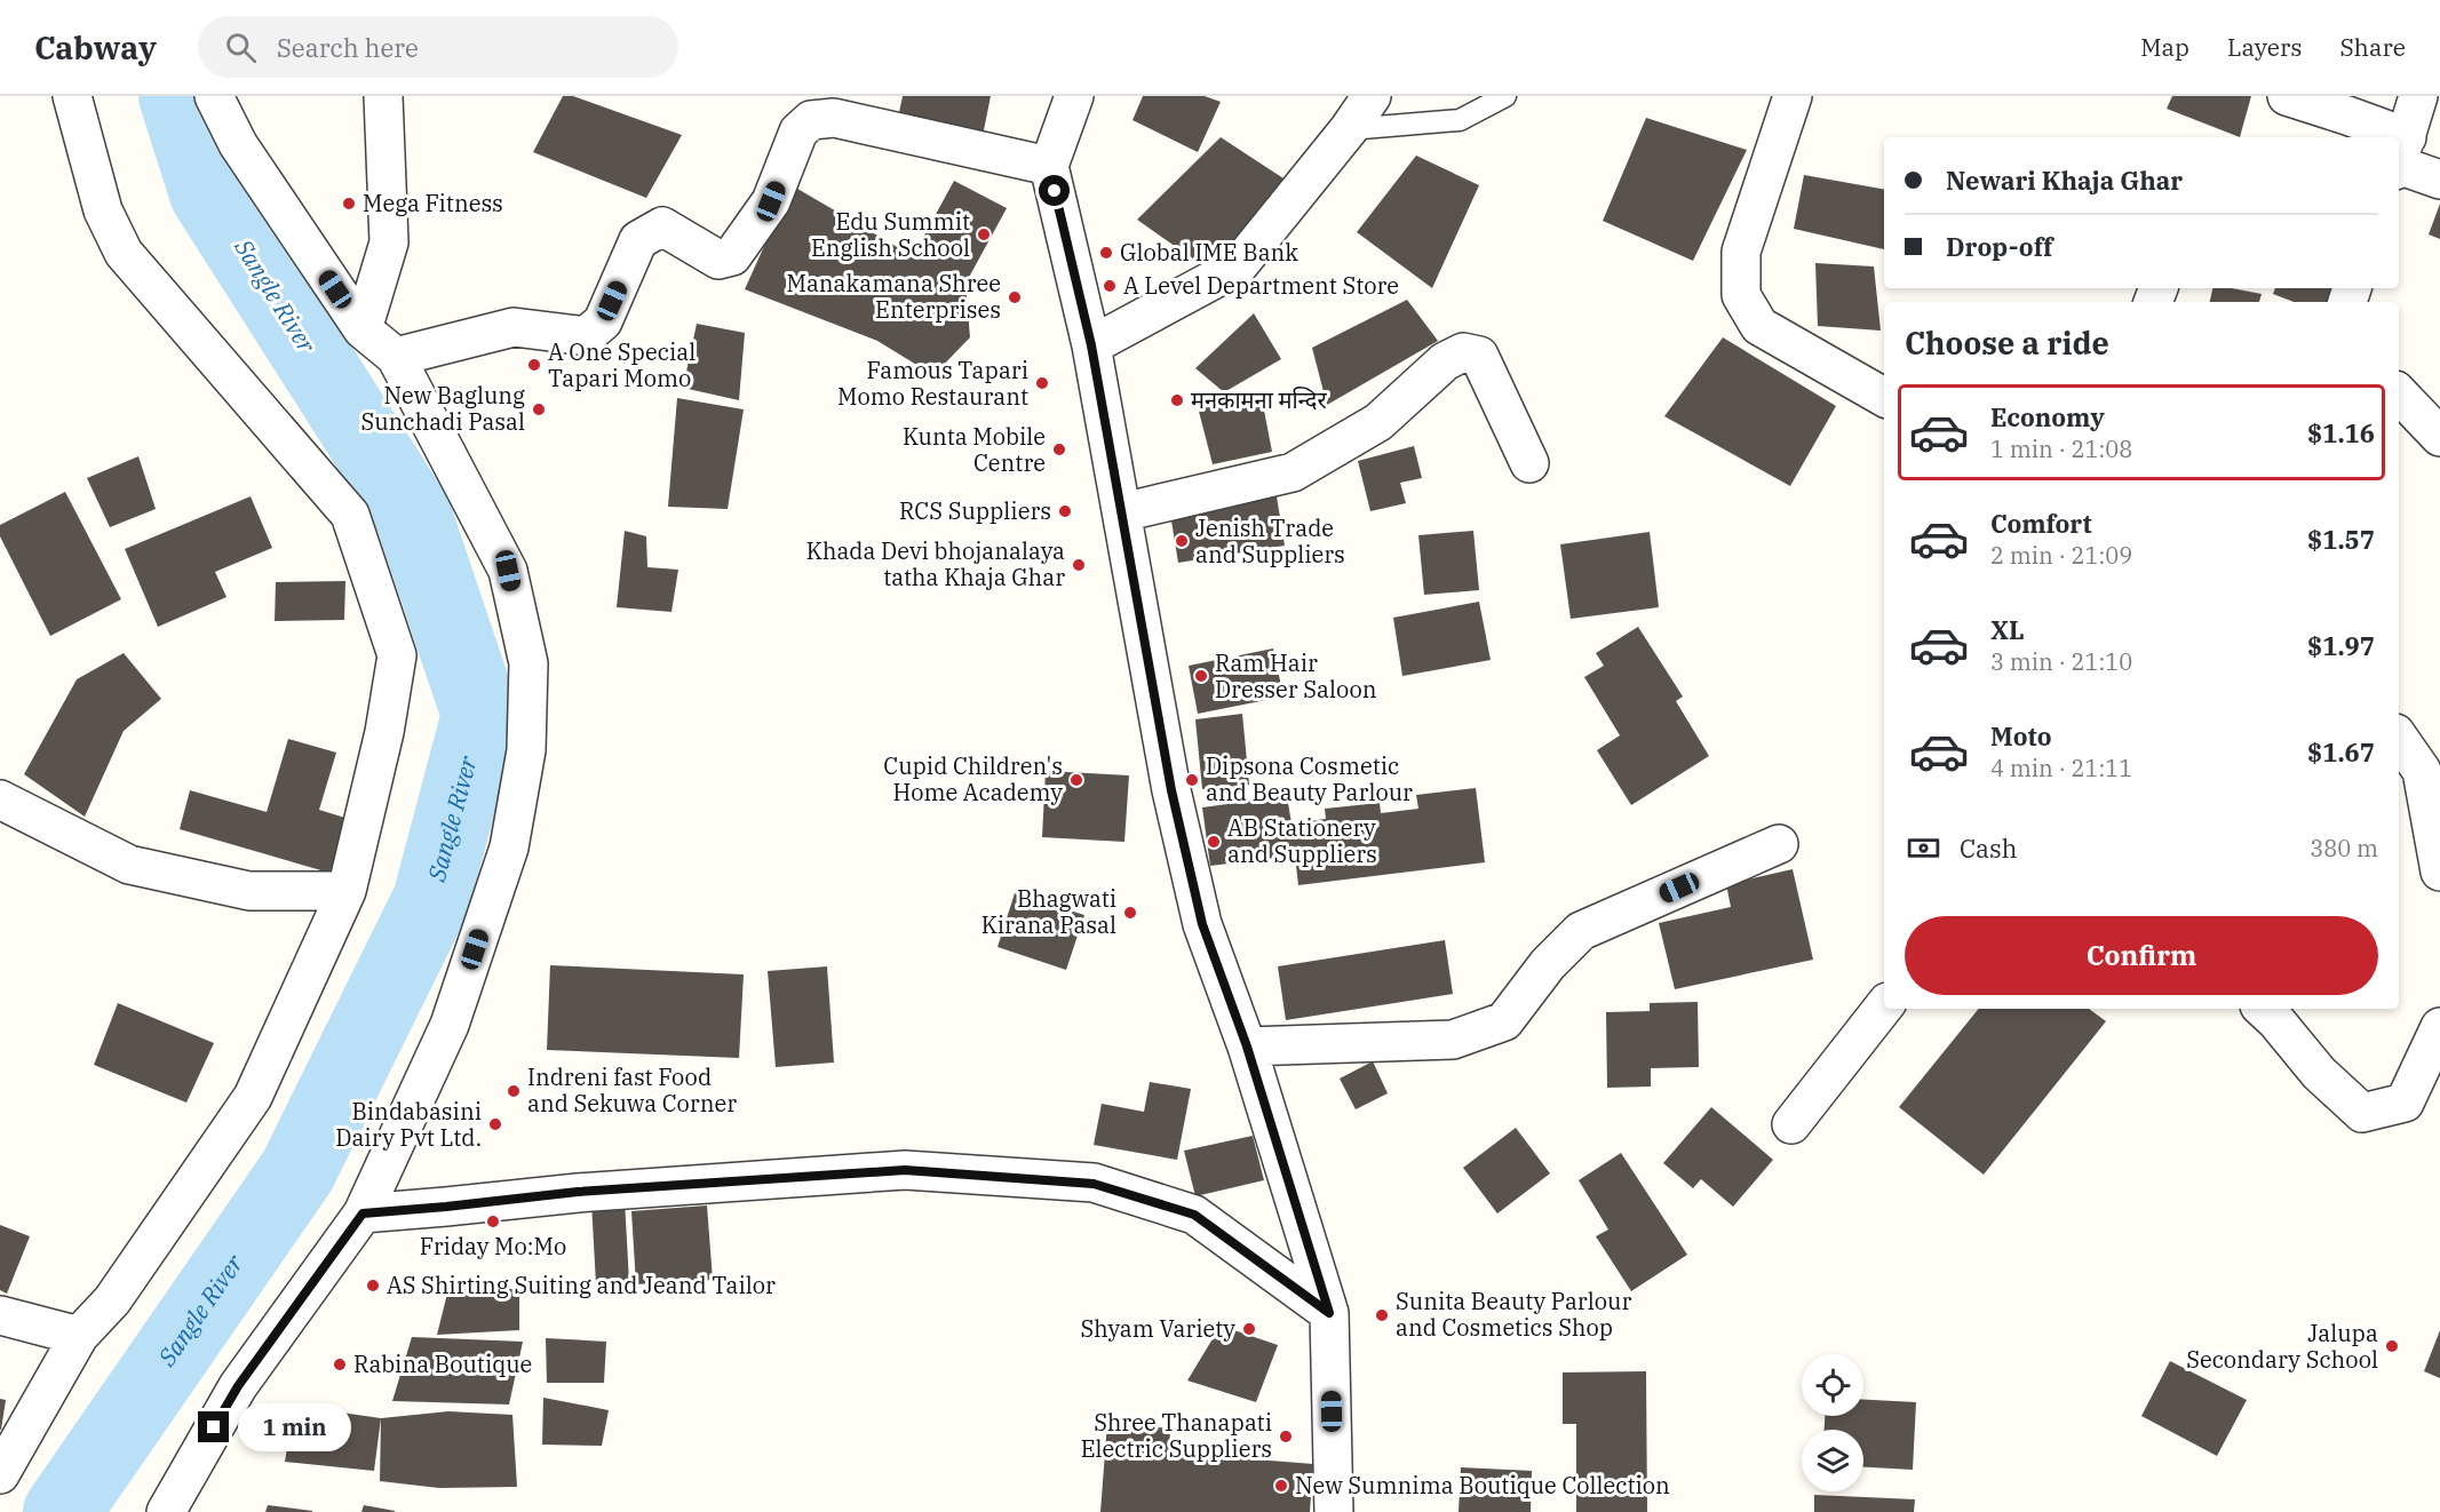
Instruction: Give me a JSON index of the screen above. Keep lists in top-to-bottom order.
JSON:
{
  "water": ["Sangle River"],
  "places": [
    "Mega Fitness",
    "Edu Summit English School",
    "Global IME Bank",
    "A Level Department Store",
    "Manakamana Shree Enterprises",
    "A One Special Tapari Momo",
    "Famous Tapari Momo Restaurant",
    "मनकामना मन्दिर",
    "New Baglung Sunchadi Pasal",
    "Kunta Mobile Centre",
    "RCS Suppliers",
    "Jenish Trade and Suppliers",
    "Khada Devi bhojanalaya tatha Khaja Ghar",
    "Ram Hair Dresser Saloon",
    "Cupid Children's Home Academy",
    "Dipsona Cosmetic and Beauty Parlour",
    "AB Stationery and Suppliers",
    "Bhagwati Kirana Pasal",
    "Indreni fast Food and Sekuwa Corner",
    "Bindabasini Dairy Pvt Ltd.",
    "Friday Mo:Mo",
    "AS Shirting Suiting and Jeand Tailor",
    "Sunita Beauty Parlour and Cosmetics Shop",
    "Shyam Variety",
    "Jalupa Secondary School",
    "Rabina Boutique",
    "Shree Thanapati Electric Suppliers",
    "New Sumnima Boutique Collection"
  ],
  "page": {
    "header": "Cabway",
    "search": "Search here",
    "nav": ["Map", "Layers", "Share"],
    "banner": ["Newari Khaja Ghar", "Drop-off"],
    "heading": "Choose a ride",
    "list": [
      {
        "name": "Economy",
        "note": "1 min · 21:08",
        "value": "$1.16"
      },
      {
        "name": "Comfort",
        "note": "2 min · 21:09",
        "value": "$1.57"
      },
      {
        "name": "XL",
        "note": "3 min · 21:10",
        "value": "$1.97"
      },
      {
        "name": "Moto",
        "note": "4 min · 21:11",
        "value": "$1.67"
      }
    ],
    "pay": ["Cash", "380 m"],
    "buttons": "Confirm",
    "bubble": "1 min"
  }
}
